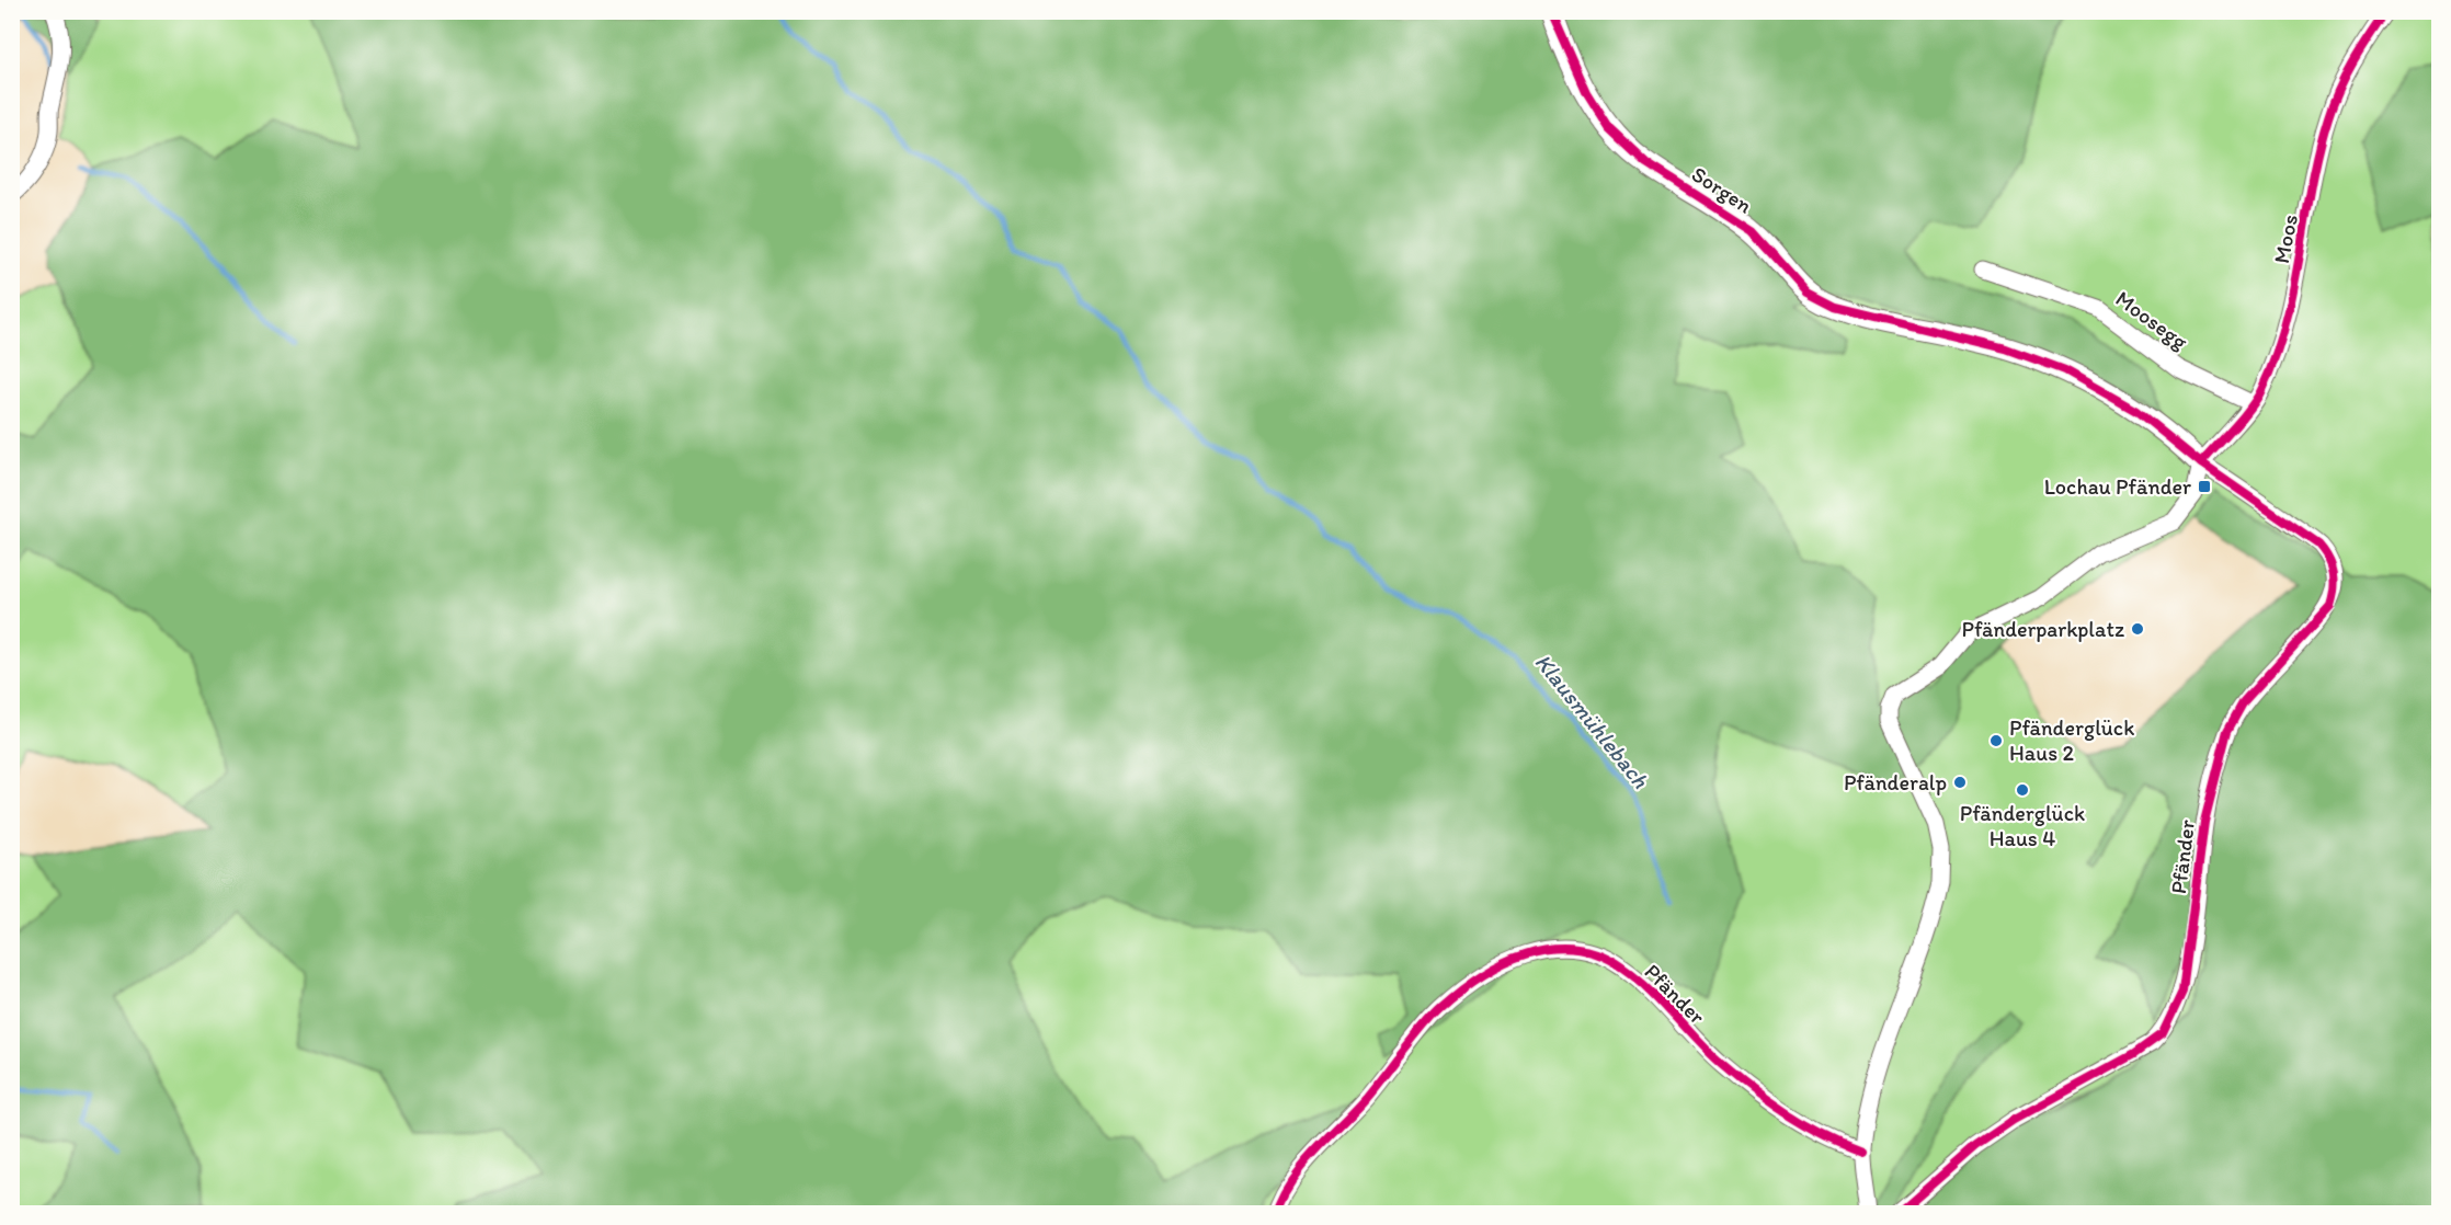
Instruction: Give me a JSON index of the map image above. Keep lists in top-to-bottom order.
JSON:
{
  "streets": {
    "street": [
      "Sorgen",
      "Moos",
      "Moosegg",
      "Pfänder"
    ]
  },
  "crossings": [
    ["Sorgen", "Moos"],
    ["Sorgen", "Pfänder"],
    ["Moos", "Moosegg"],
    ["Moos", "Pfänder"]
  ],
  "water": ["Klausmühlebach"],
  "places": {
    "transit": ["Lochau Pfänder"],
    "other": [
      "Pfänderparkplatz",
      "Pfänderglück Haus 2",
      "Pfänderalp",
      "Pfänderglück Haus 4"
    ]
  }
}
